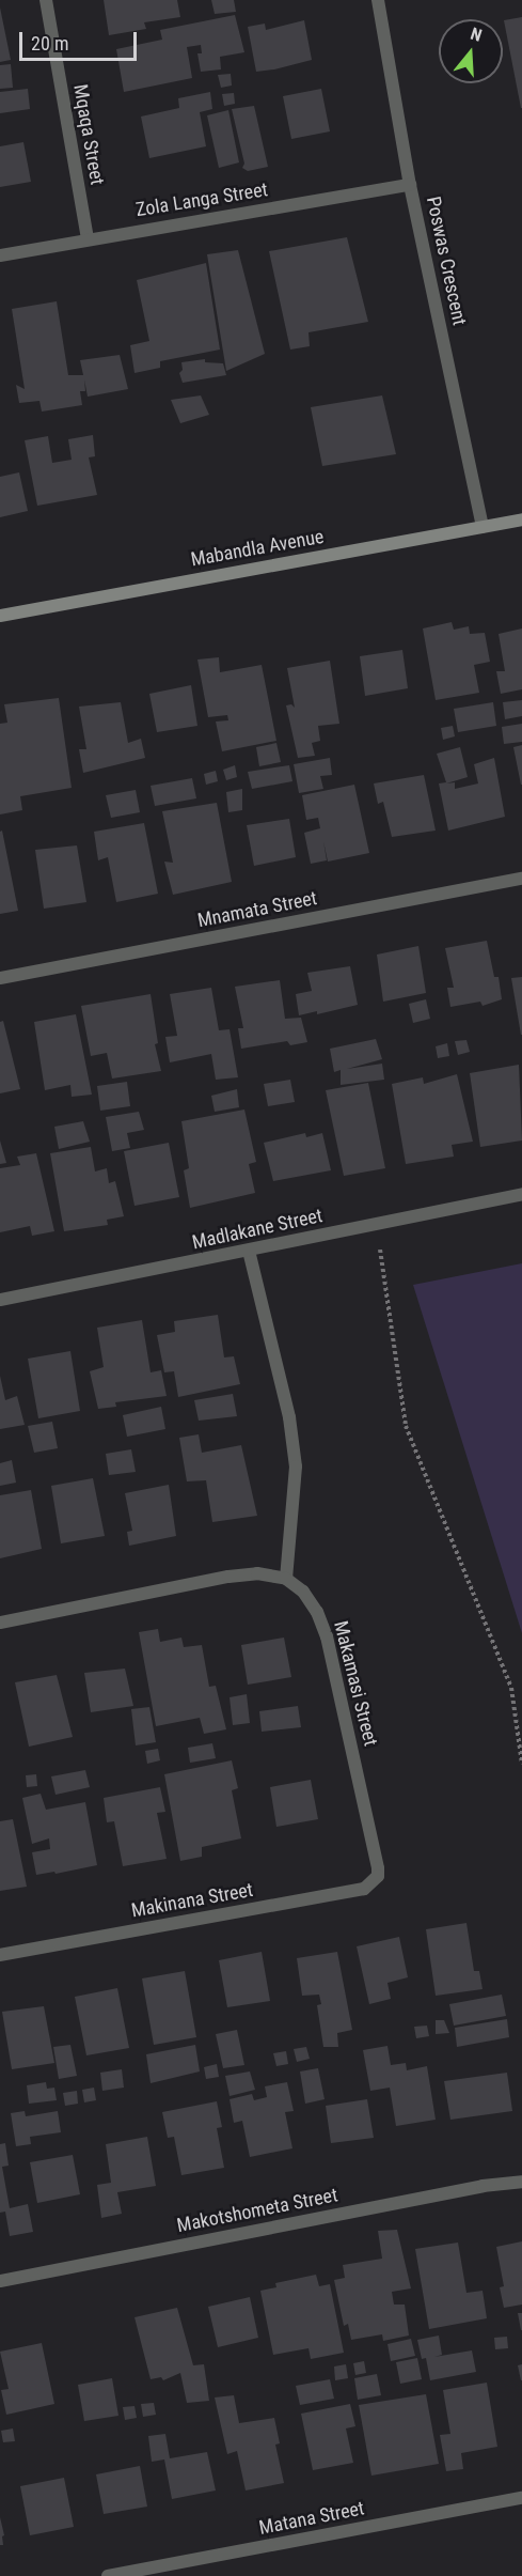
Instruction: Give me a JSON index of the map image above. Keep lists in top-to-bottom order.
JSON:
{
  "streets": {
    "street": [
      "Mqaqa Street",
      "Zola Langa Street",
      "Poswas Crescent",
      "Mabandla Avenue",
      "Mnamata Street",
      "Madlakane Street",
      "Makamasi Street",
      "Makinana Street",
      "Makotshometa Street",
      "Matana Street"
    ]
  },
  "crossings": [
    ["Mqaqa Street", "Zola Langa Street"],
    ["Zola Langa Street", "Poswas Crescent"],
    ["Poswas Crescent", "Mabandla Avenue"],
    ["Makamasi Street", "Makinana Street"]
  ],
  "scale_bar": "20 m",
  "north": "top"
}
